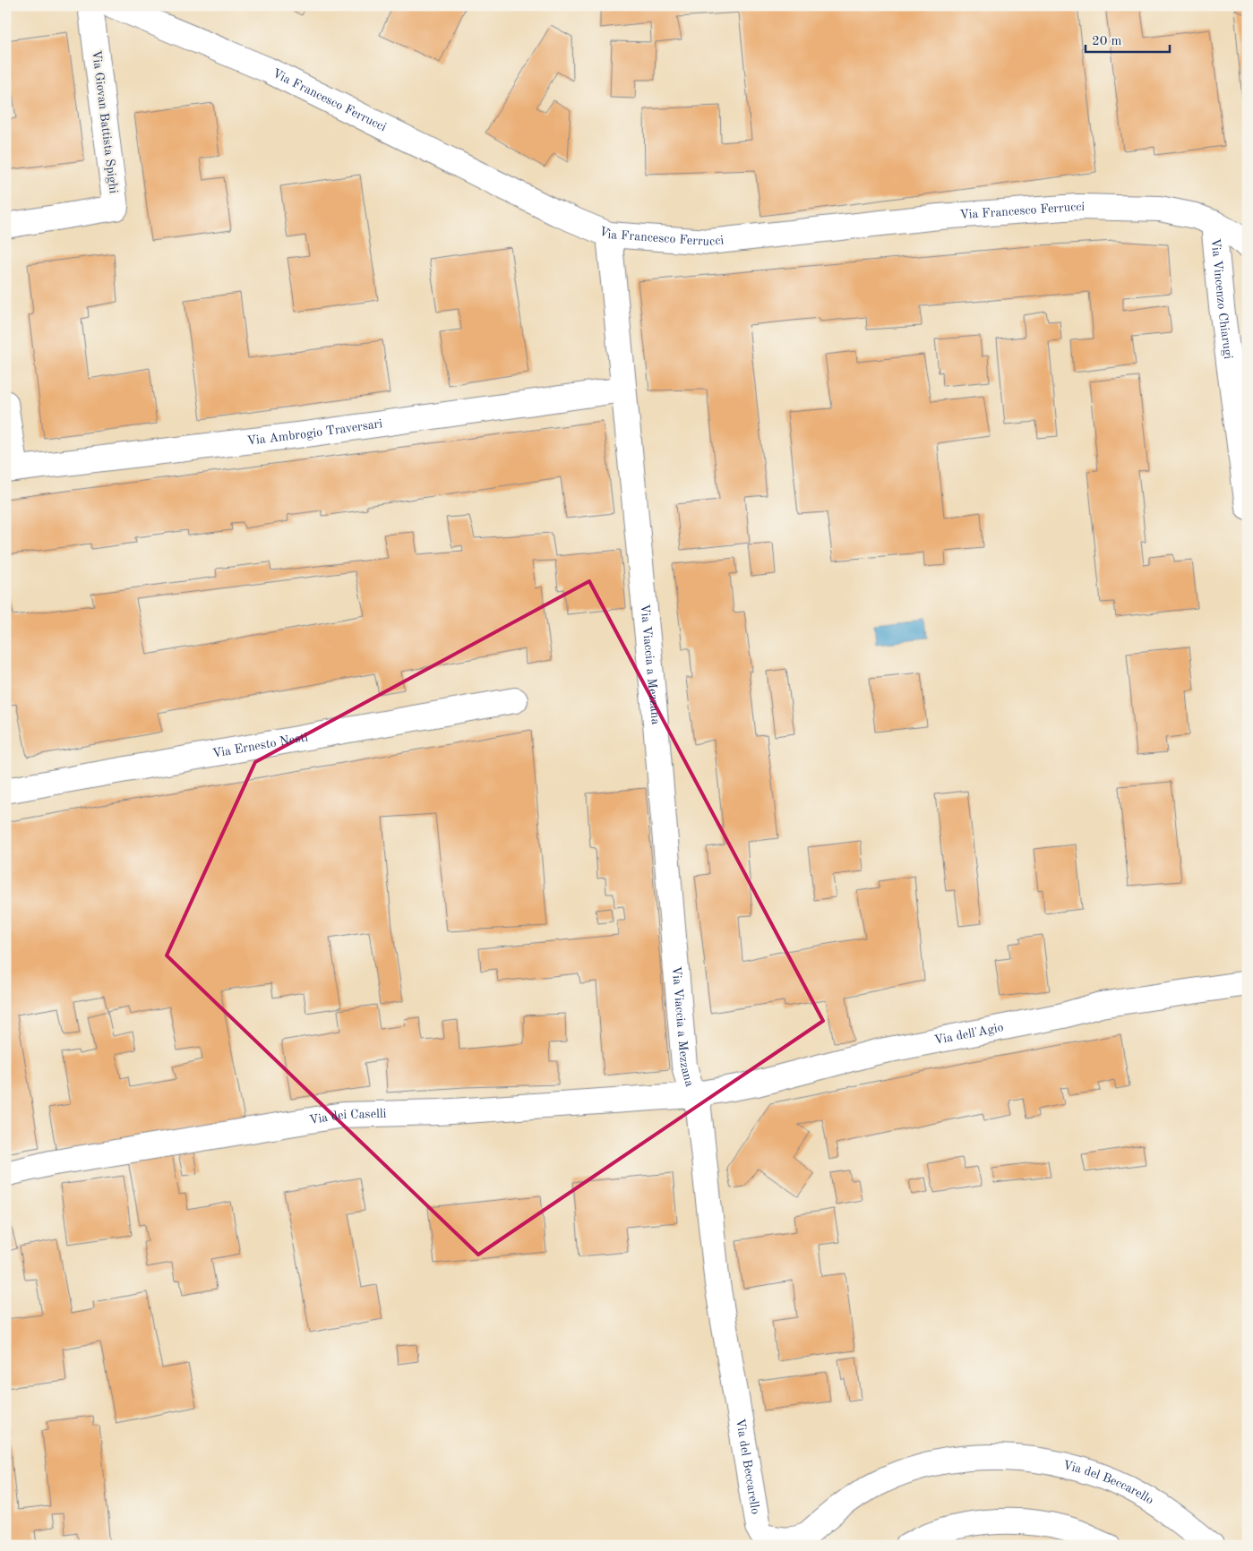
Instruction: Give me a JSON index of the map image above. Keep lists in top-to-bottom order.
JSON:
{
  "streets": {
    "main road": [
      "Via Francesco Ferrucci",
      "Via Giovan Battista Spighi",
      "Via Vincenzo Chiarugi",
      "Via Ambrogio Traversari",
      "Via Viaccia a Mezzana",
      "Via Ernesto Nesti",
      "Via dell'Agio",
      "Via dei Caselli",
      "Via del Beccarello"
    ]
  },
  "crossings": [
    ["Via Francesco Ferrucci", "Via Vincenzo Chiarugi"],
    ["Via Francesco Ferrucci", "Via Viaccia a Mezzana"],
    ["Via Ambrogio Traversari", "Via Viaccia a Mezzana"],
    ["Via Viaccia a Mezzana", "Via dell'Agio"],
    ["Via Viaccia a Mezzana", "Via dei Caselli"],
    ["Via Viaccia a Mezzana", "Via del Beccarello"],
    ["Via dell'Agio", "Via dei Caselli"],
    ["Via dell'Agio", "Via del Beccarello"],
    ["Via dei Caselli", "Via del Beccarello"]
  ],
  "scale_bar": "20 m"
}
